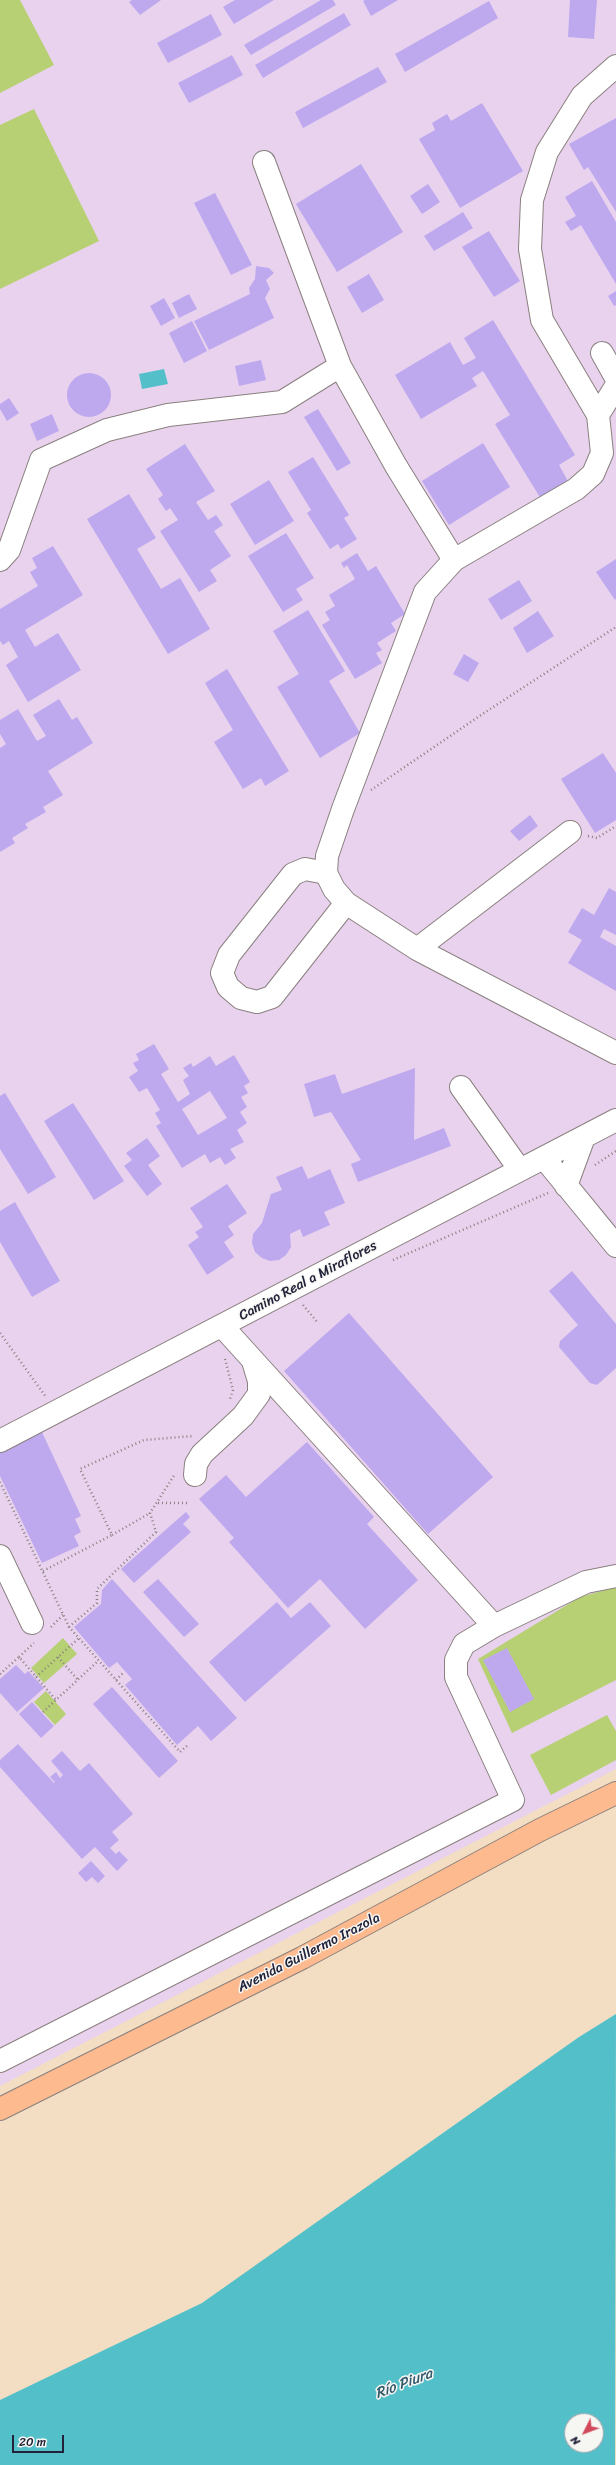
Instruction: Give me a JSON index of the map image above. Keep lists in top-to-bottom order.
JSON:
{
  "streets": {
    "main road": ["Avenida Guillermo Irazola"],
    "lane": ["Camino Real a Miraflores"]
  },
  "water": ["Río Piura"],
  "scale_bar": "20 m",
  "north": "bottom left"
}
